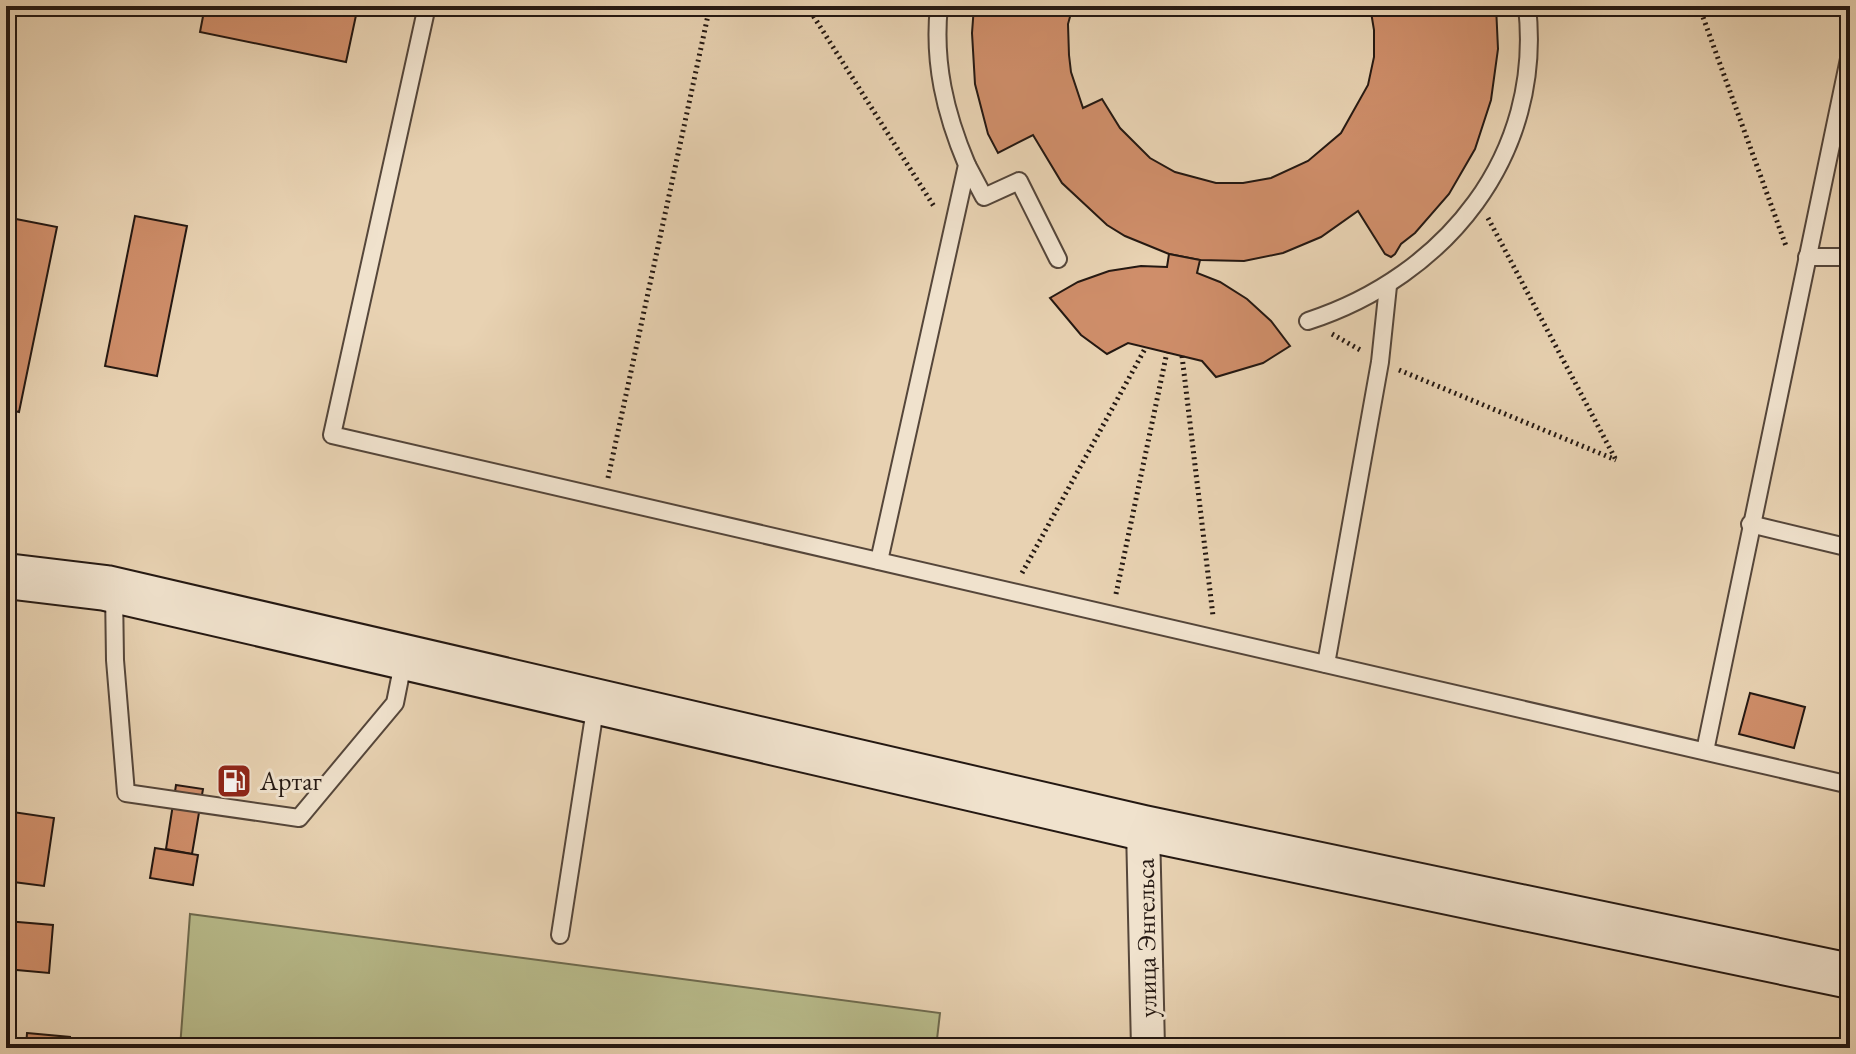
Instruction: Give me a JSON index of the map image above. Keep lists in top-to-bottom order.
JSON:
{
  "streets": {
    "street": ["улица Энгельса"]
  },
  "places": {
    "fuel station": ["Артаг"]
  }
}
